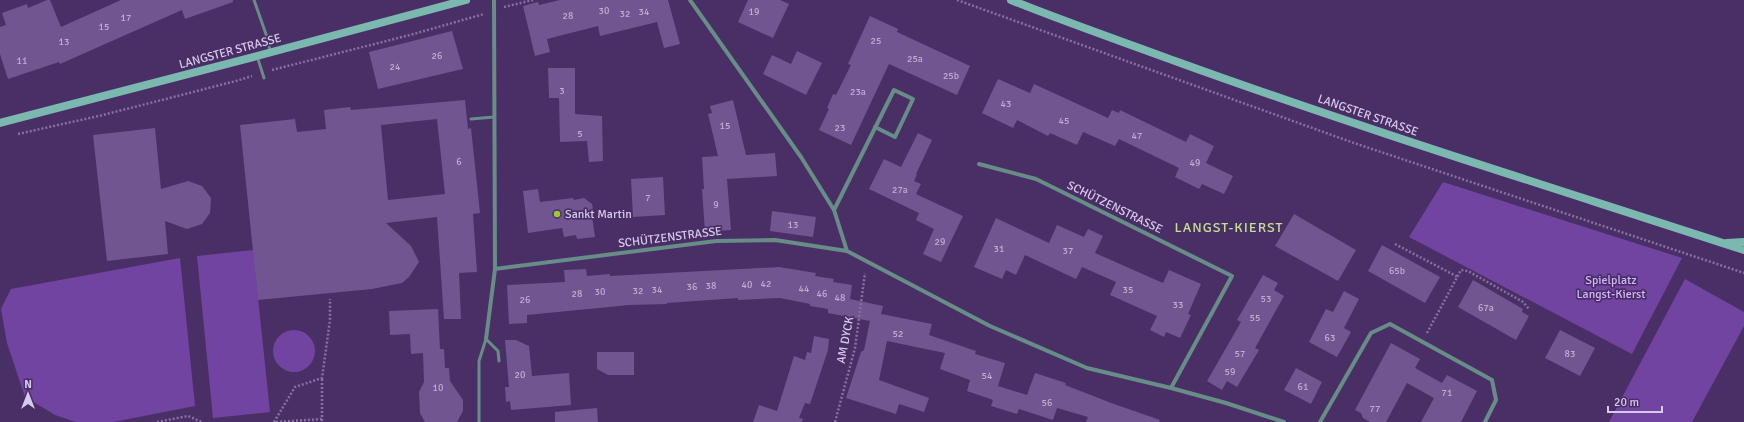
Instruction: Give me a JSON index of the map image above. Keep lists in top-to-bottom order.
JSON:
{
  "streets": {
    "street": ["LANGSTER STRASSE", "SCHÜTZENSTRASSE"],
    "path": ["AM DYCK"]
  },
  "crossings": [
    ["SCHÜTZENSTRASSE", "AM DYCK"]
  ],
  "districts": ["LANGST-KIERST"],
  "parks": ["Spielplatz Langst-Kierst"],
  "places": ["Sankt Martin"],
  "house_numbers": [
    "30",
    "34",
    "19",
    "32",
    "28",
    "17",
    "15",
    "25",
    "13",
    "26",
    "25a",
    "11",
    "24",
    "25b",
    "3",
    "23a",
    "43",
    "45",
    "15",
    "23",
    "5",
    "47",
    "6",
    "49",
    "27a",
    "7",
    "9",
    "13",
    "29",
    "31",
    "37",
    "65b",
    "42",
    "40",
    "38",
    "36",
    "44",
    "34",
    "35",
    "32",
    "30",
    "28",
    "46",
    "48",
    "53",
    "26",
    "33",
    "67a",
    "55",
    "52",
    "63",
    "57",
    "83",
    "59",
    "20",
    "54",
    "61",
    "10",
    "71",
    "56",
    "77"
  ],
  "scale_bar": "20 m",
  "north": "top"
}
